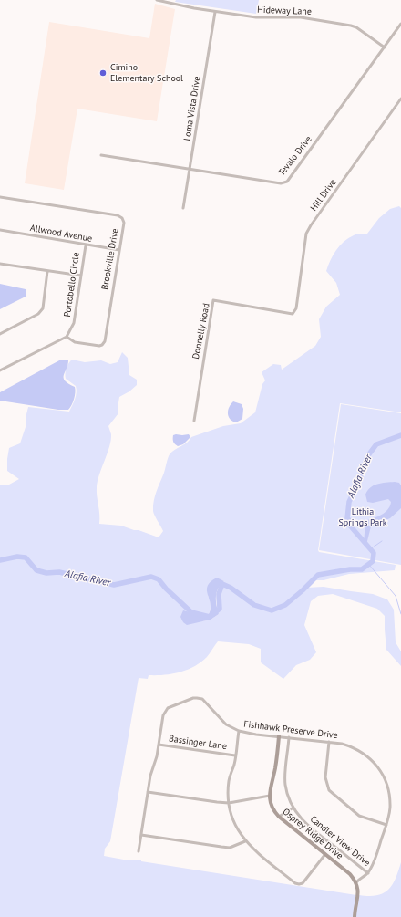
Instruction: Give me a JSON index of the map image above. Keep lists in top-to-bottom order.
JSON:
{
  "streets": {
    "street": [
      "Hideway Lane",
      "Loma Vista Drive",
      "Tevalo Drive",
      "Hill Drive",
      "Allwood Avenue",
      "Brookville Drive",
      "Portobello Circle",
      "Donnelly Road",
      "Fishhawk Preserve Drive",
      "Bassinger Lane",
      "Osprey Ridge Drive",
      "Candler View Drive"
    ]
  },
  "crossings": [
    ["Hideway Lane", "Loma Vista Drive"],
    ["Hideway Lane", "Tevalo Drive"],
    ["Loma Vista Drive", "Tevalo Drive"],
    ["Hill Drive", "Donnelly Road"],
    ["Allwood Avenue", "Brookville Drive"],
    ["Allwood Avenue", "Portobello Circle"],
    ["Brookville Drive", "Portobello Circle"],
    ["Fishhawk Preserve Drive", "Bassinger Lane"],
    ["Fishhawk Preserve Drive", "Osprey Ridge Drive"],
    ["Fishhawk Preserve Drive", "Candler View Drive"]
  ],
  "water": ["Alafia River"],
  "parks": ["Lithia Springs Park"],
  "places": ["Cimino Elementary School"]
}
